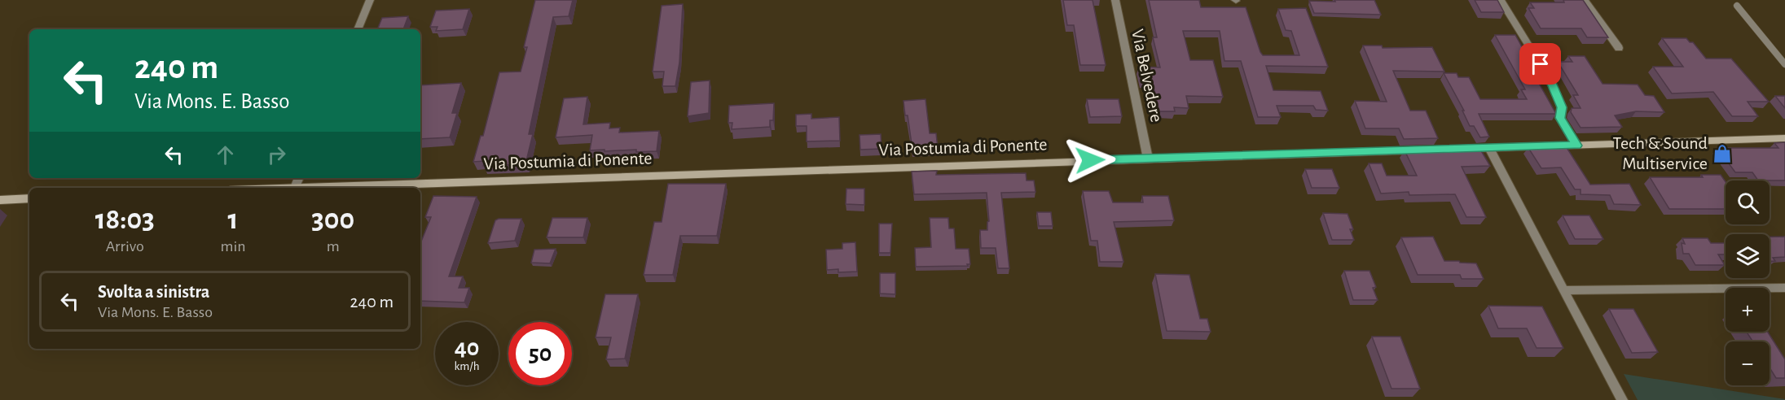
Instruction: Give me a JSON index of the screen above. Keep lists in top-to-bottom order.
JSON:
{
  "streets": {
    "main road": ["Via Postumia di Ponente"],
    "street": ["Via Belvedere"]
  },
  "crossings": [
    ["Via Belvedere", "Via Postumia di Ponente"]
  ],
  "places": {
    "shop": ["Tech & Sound Multiservice"]
  },
  "page": {
    "turn": ["240 m", "Via Mons. E. Basso"],
    "map_buttons": ["+", "−"],
    "eta": [
      "18:03",
      "Arrivo",
      "1",
      "min",
      "300",
      "m"
    ],
    "list": [
      {
        "name": "Svolta a sinistra",
        "note": "Via Mons. E. Basso",
        "value": "240 m"
      }
    ],
    "speed": "40 km/h",
    "limit": "50"
  }
}
